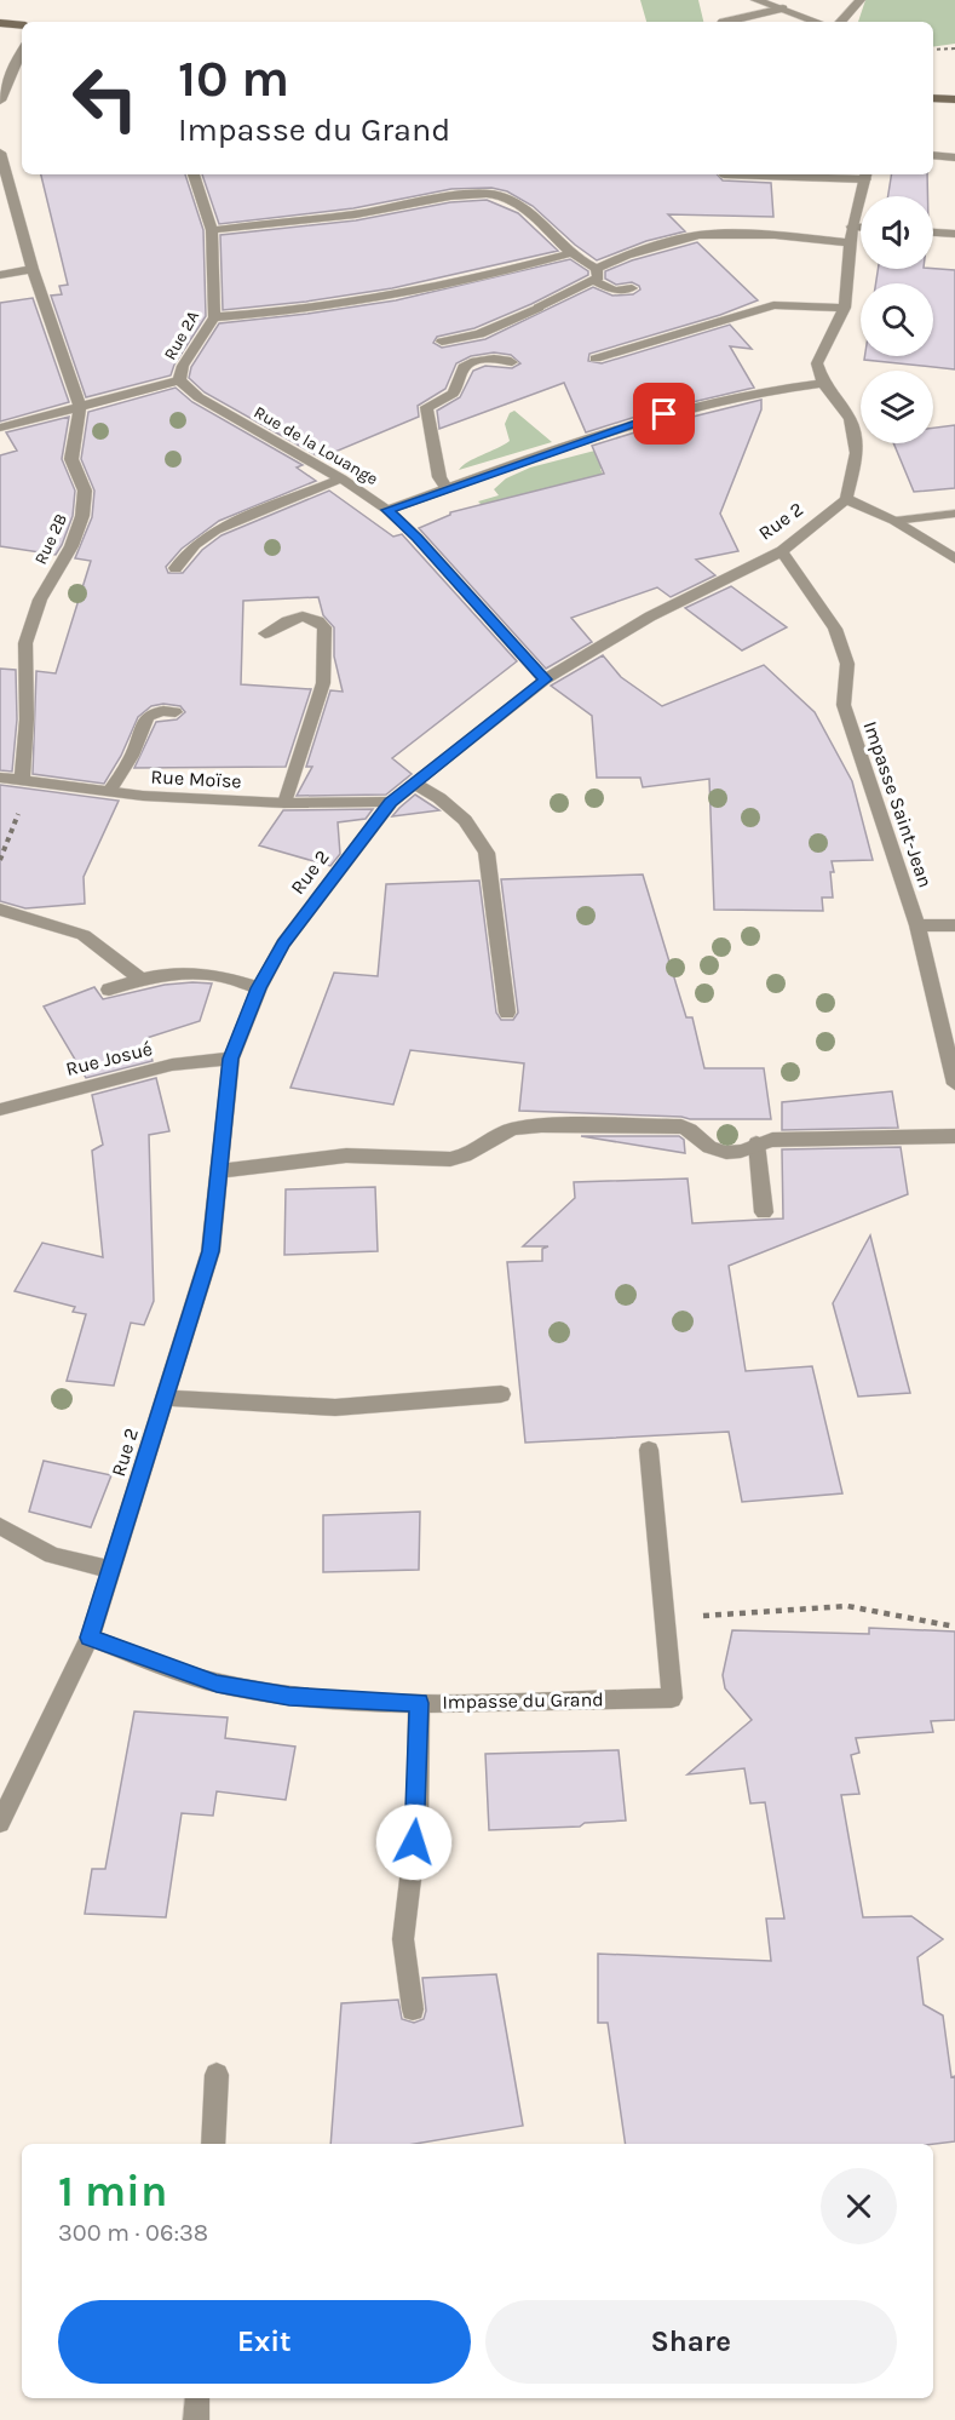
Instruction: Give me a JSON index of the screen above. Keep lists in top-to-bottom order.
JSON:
{
  "streets": {
    "street": [
      "Rue 2A",
      "Rue de la Louange",
      "Rue 2",
      "Rue 2B",
      "Rue Moïse",
      "Impasse Saint-Jean",
      "Rue Josué",
      "Impasse du Grand"
    ]
  },
  "crossings": [
    ["Rue 2A", "Rue de la Louange"],
    ["Rue 2A", "Rue 2B"],
    ["Rue de la Louange", "Rue 2"],
    ["Rue 2", "Rue Moïse"],
    ["Rue 2", "Impasse Saint-Jean"],
    ["Rue 2", "Rue Josué"],
    ["Rue 2", "Impasse du Grand"],
    ["Rue 2B", "Rue Moïse"]
  ],
  "page": {
    "turn": ["10 m", "Impasse du Grand"],
    "heading": ["1 min", "300 m · 06:38"],
    "buttons": ["Exit", "Share"]
  }
}
